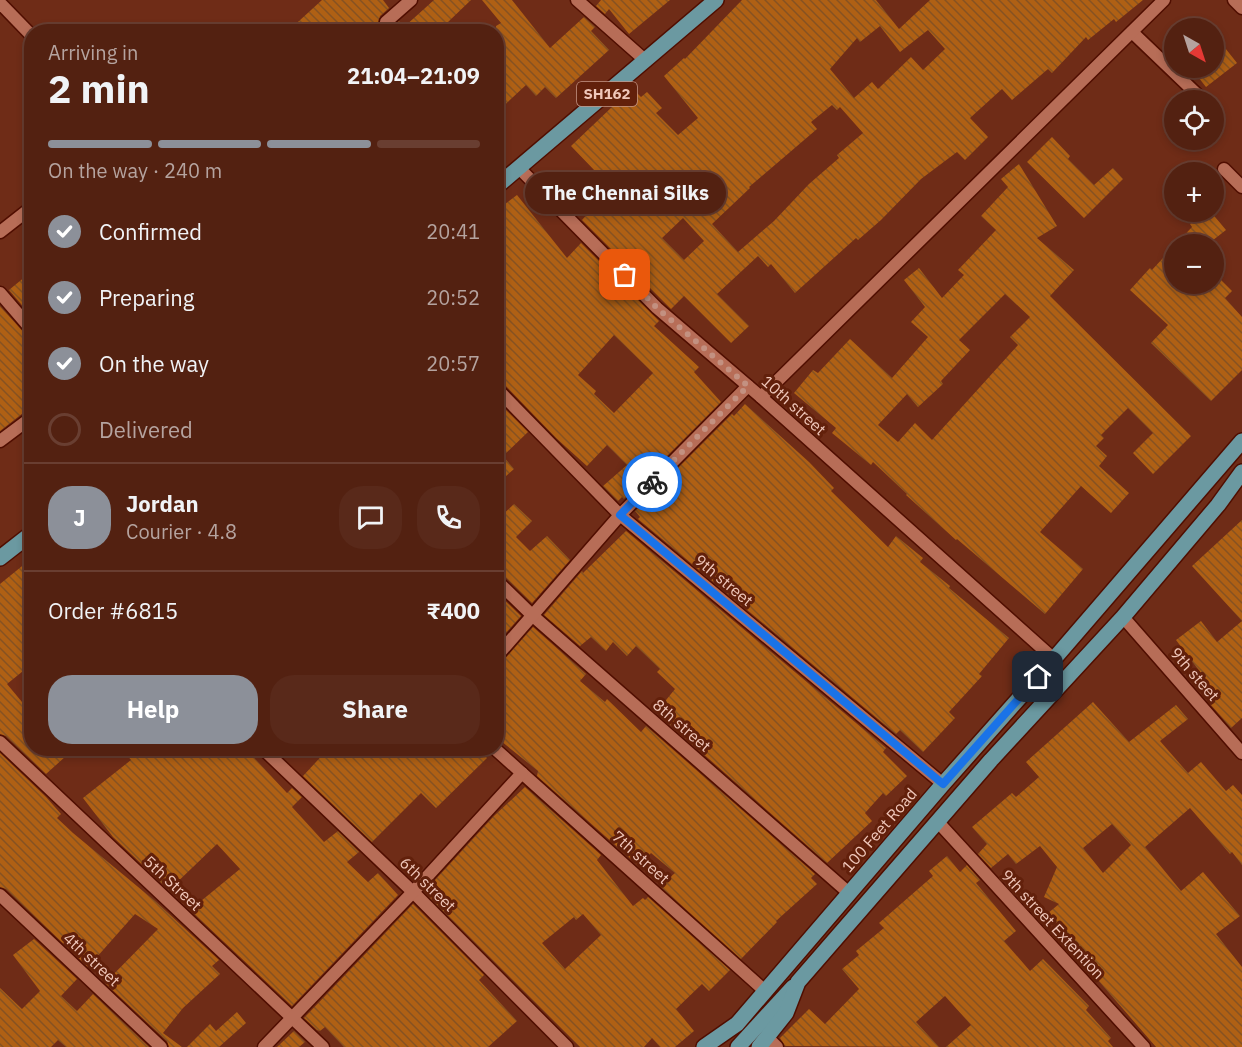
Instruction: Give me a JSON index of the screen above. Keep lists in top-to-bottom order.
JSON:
{
  "streets": {
    "main road": ["SH162", "100 Feet Road"],
    "street": [
      "10th street",
      "9th street",
      "9th steet",
      "8th street",
      "7th street",
      "5th Street",
      "6th street",
      "9th street Extention",
      "4th street"
    ]
  },
  "crossings": [
    ["SH162", "10th street"],
    ["10th street", "100 Feet Road"],
    ["9th street", "100 Feet Road"],
    ["8th street", "100 Feet Road"],
    ["100 Feet Road", "7th street"]
  ],
  "places": ["The Chennai Silks"],
  "north": "bottom right",
  "page": {
    "map_buttons": ["+", "−"],
    "heading": ["2 min", "Arriving in", "21:04–21:09"],
    "panel": [
      "Jordan",
      "Courier · 4.8",
      "Order #6815",
      "₹400"
    ],
    "bar": "On the way · 240 m",
    "bubble": "The Chennai Silks",
    "list": [
      ["Confirmed", "20:41"],
      ["Preparing", "20:52"],
      ["On the way", "20:57"],
      "Delivered"
    ],
    "round": "J",
    "buttons": ["Help", "Share"]
  }
}
